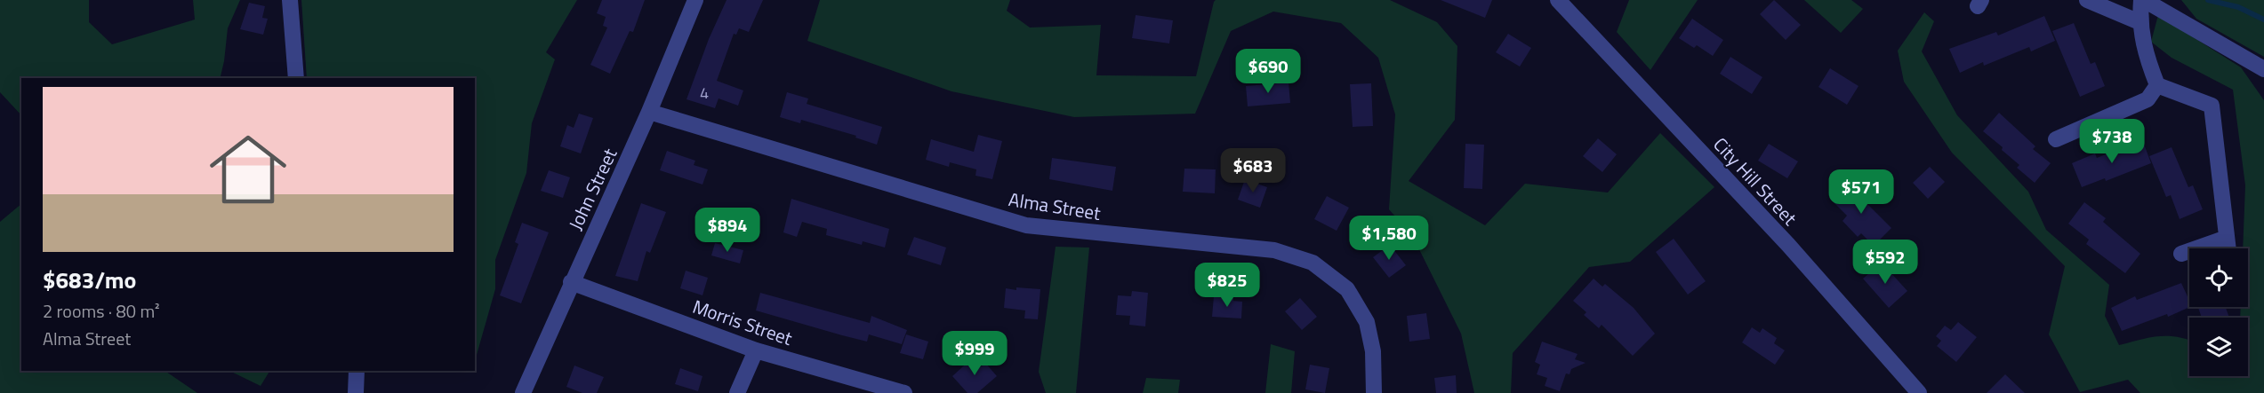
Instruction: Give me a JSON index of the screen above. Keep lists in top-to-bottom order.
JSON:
{
  "streets": {
    "street": [
      "City Hill Street",
      "John Street",
      "Alma Street",
      "Morris Street"
    ]
  },
  "crossings": [
    ["John Street", "Alma Street"],
    ["John Street", "Morris Street"]
  ],
  "house_numbers": ["4"],
  "page": {
    "price": [
      "$690",
      "$738",
      "$683",
      "$571",
      "$894",
      "$1,580",
      "$592",
      "$825",
      "$999"
    ],
    "list": [
      {
        "name": "$683/mo",
        "note": "2 rooms · 80 m² · Alma Street"
      }
    ]
  }
}
